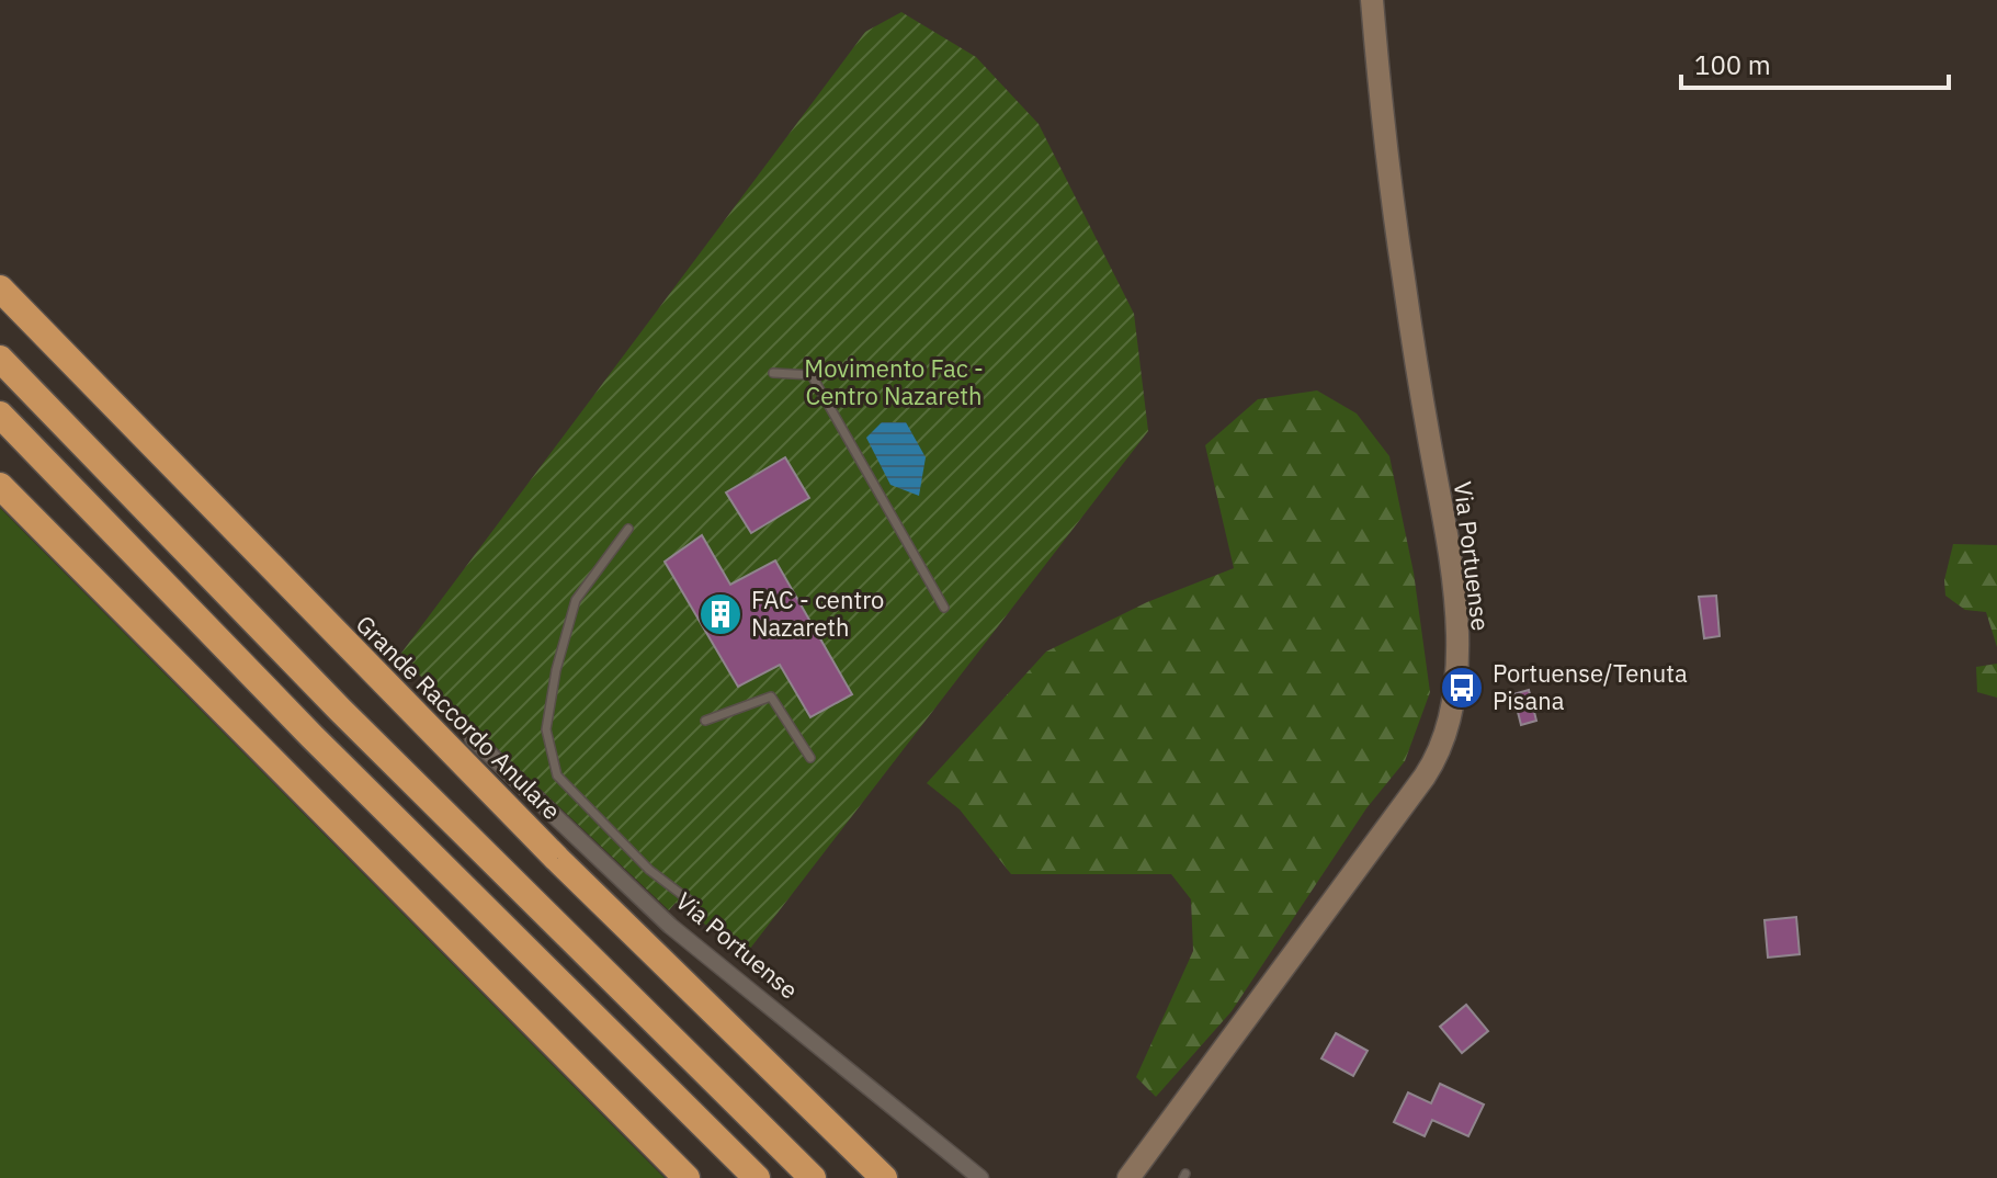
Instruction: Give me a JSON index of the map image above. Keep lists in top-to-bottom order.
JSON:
{
  "streets": {
    "highway": ["Grande Raccordo Anulare"],
    "main road": ["Via Portuense"]
  },
  "parks": ["Movimento Fac - Centro Nazareth"],
  "places": {
    "building": ["FAC - centro Nazareth"],
    "bus stop": ["Portuense/Tenuta Pisana"]
  },
  "scale_bar": "100 m"
}
